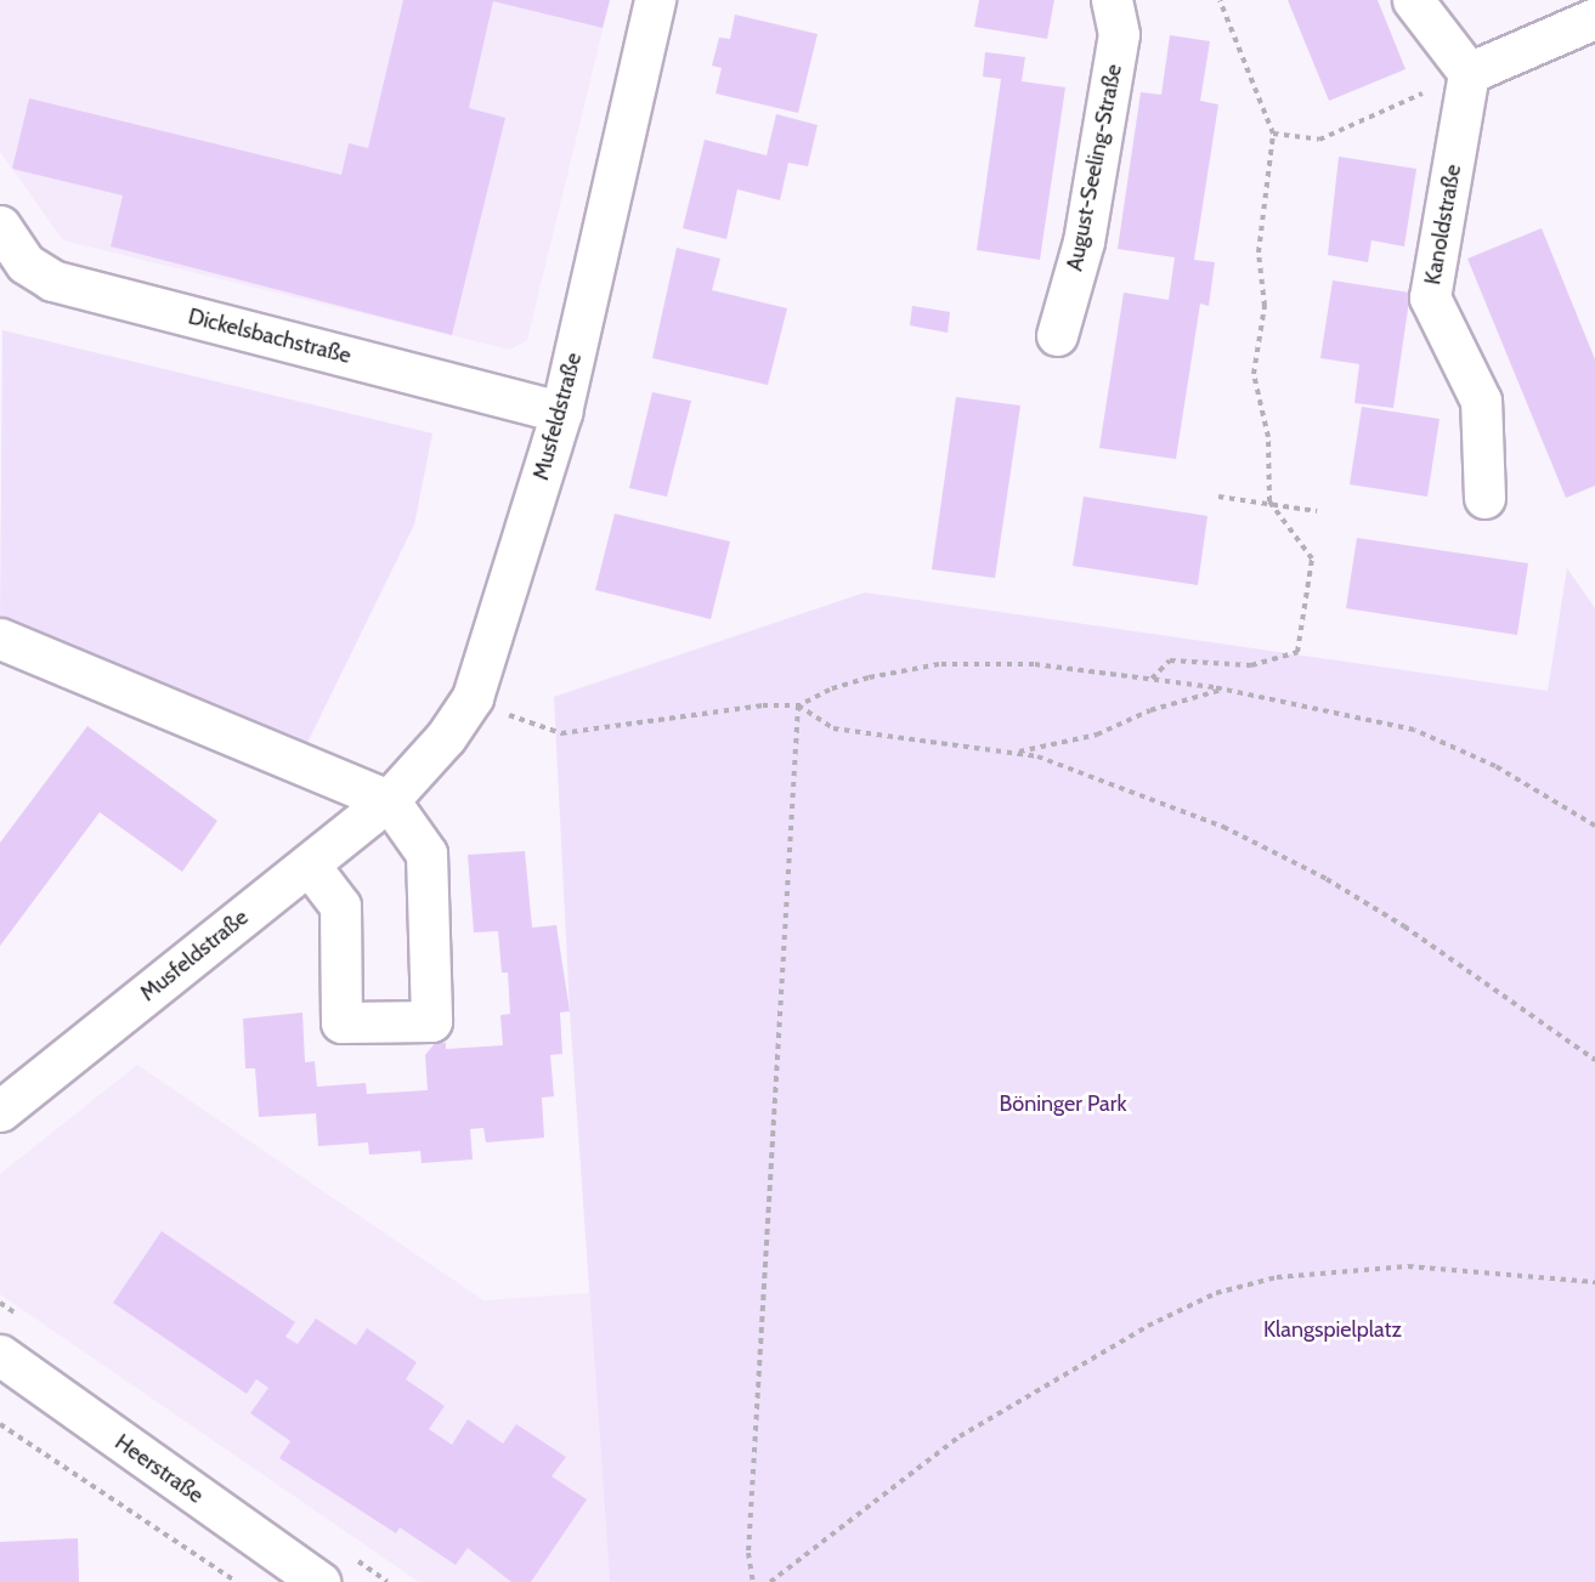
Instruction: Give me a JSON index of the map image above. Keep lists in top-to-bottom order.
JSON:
{
  "streets": {
    "street": [
      "August-Seeling-Straße",
      "Kanoldstraße",
      "Dickelsbachstraße",
      "Musfeldstraße",
      "Heerstraße"
    ]
  },
  "crossings": [
    ["Dickelsbachstraße", "Musfeldstraße"]
  ],
  "parks": ["Böninger Park", "Klangspielplatz"]
}
